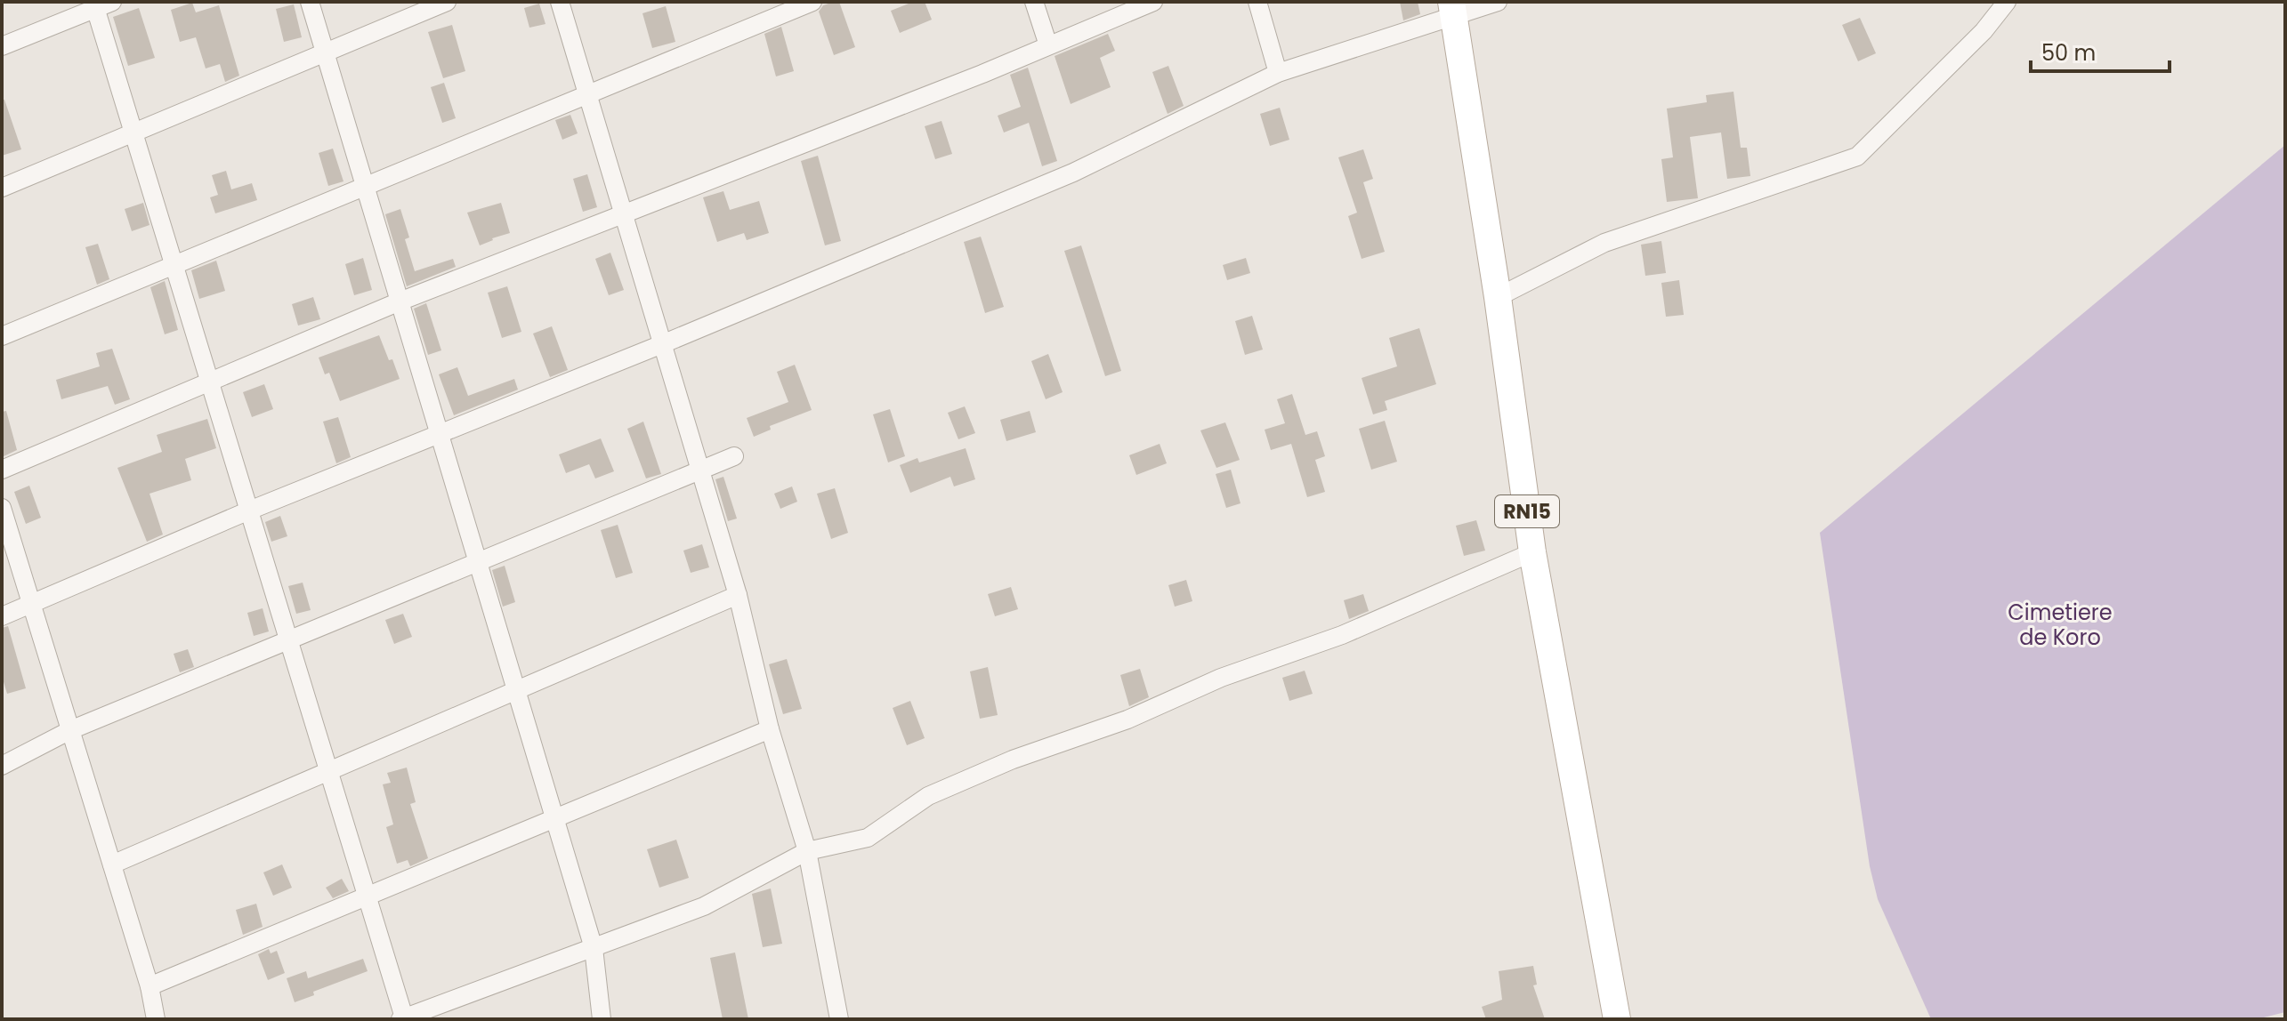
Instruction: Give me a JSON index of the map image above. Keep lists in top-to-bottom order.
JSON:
{
  "streets": {
    "main road": ["RN15"]
  },
  "parks": ["Cimetiere de Koro"],
  "scale_bar": "50 m"
}
